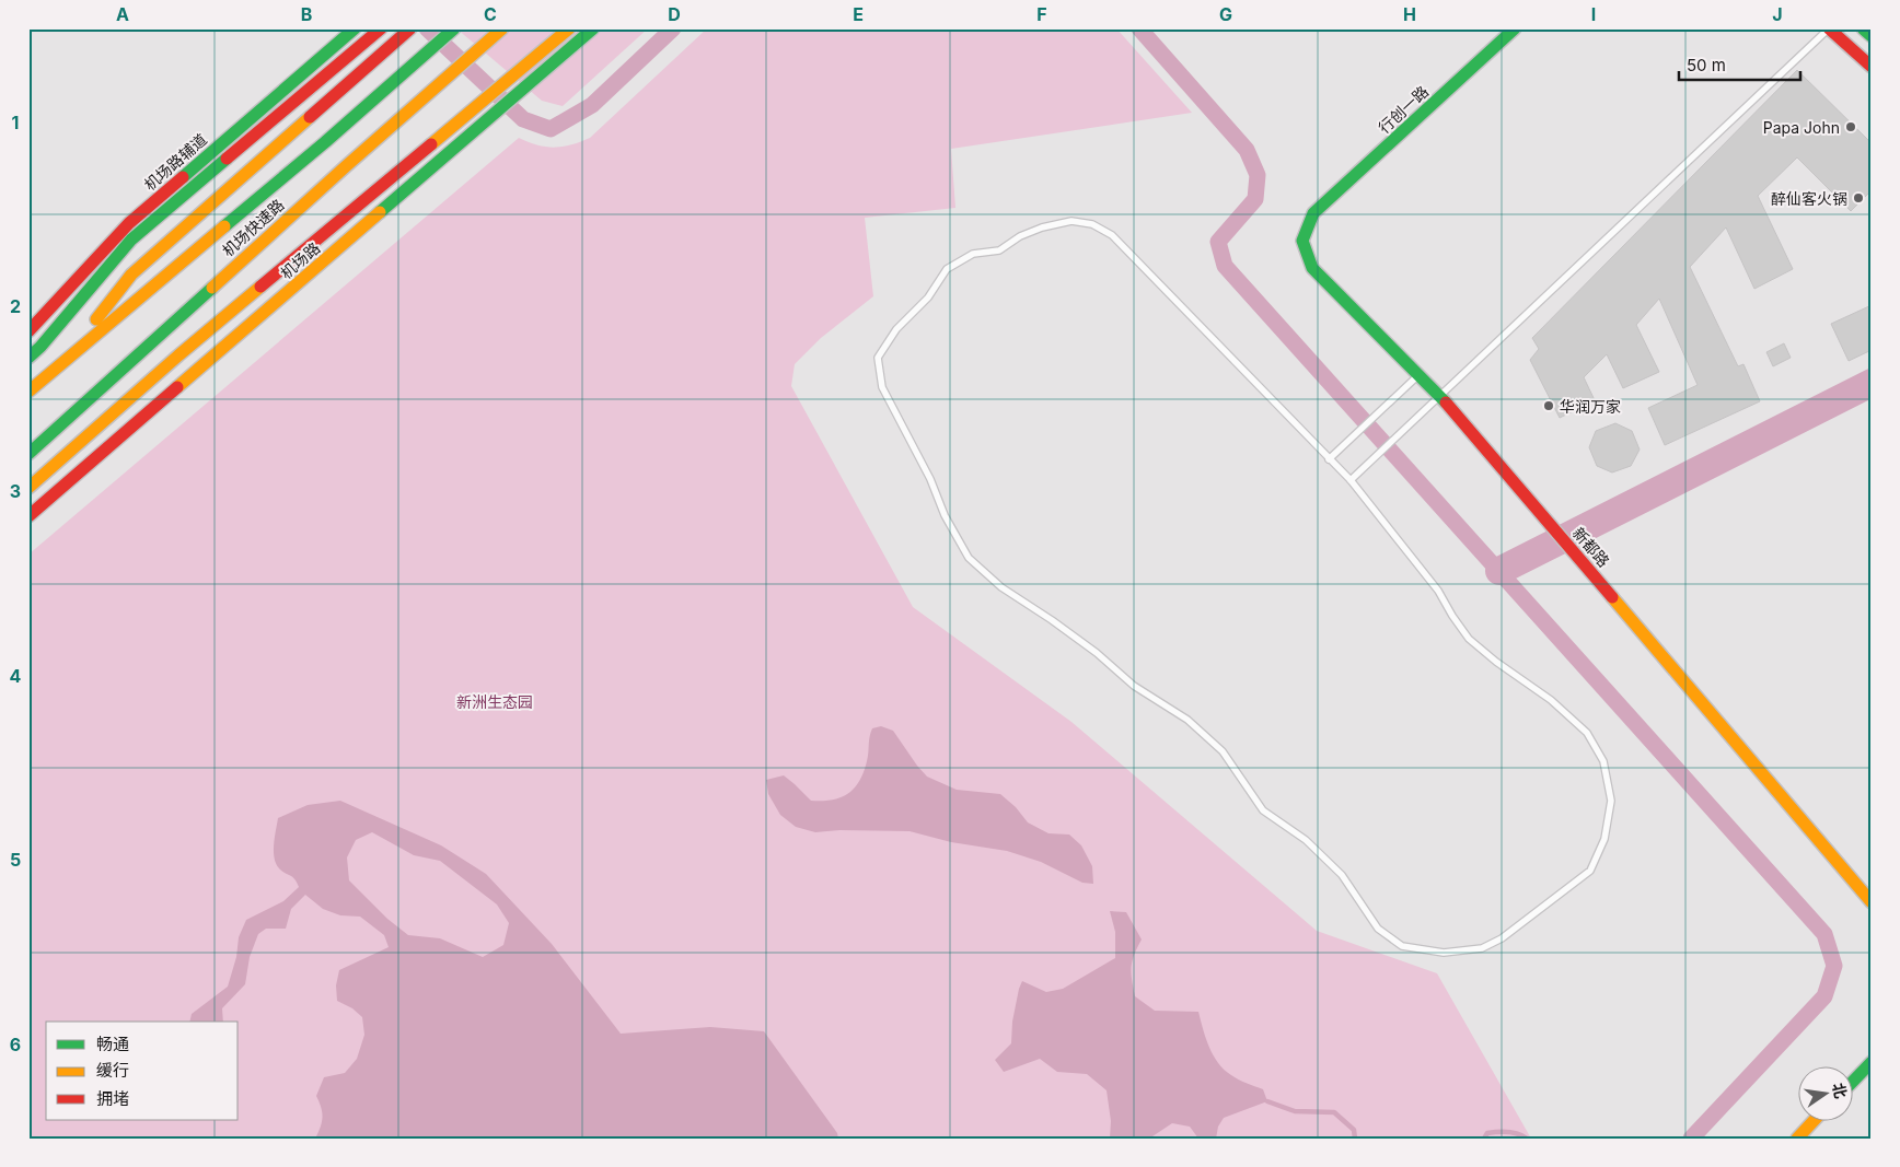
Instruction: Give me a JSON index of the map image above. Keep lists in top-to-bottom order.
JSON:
{
  "streets": {
    "main road": [
      "行创一路",
      "机场路辅道",
      "机场快速路",
      "机场路",
      "新都路"
    ]
  },
  "crossings": [
    ["行创一路", "新都路"]
  ],
  "parks": ["新洲生态园"],
  "places": ["Papa John", "醉仙客火锅", "华润万家"],
  "legend": ["畅通", "缓行", "拥堵"],
  "scale_bar": "50 m",
  "north": "right",
  "grid": {
    "columns": [
      "A",
      "B",
      "C",
      "D",
      "E",
      "F",
      "G",
      "H",
      "I",
      "J"
    ],
    "rows": [
      "1",
      "2",
      "3",
      "4",
      "5",
      "6"
    ]
  }
}
